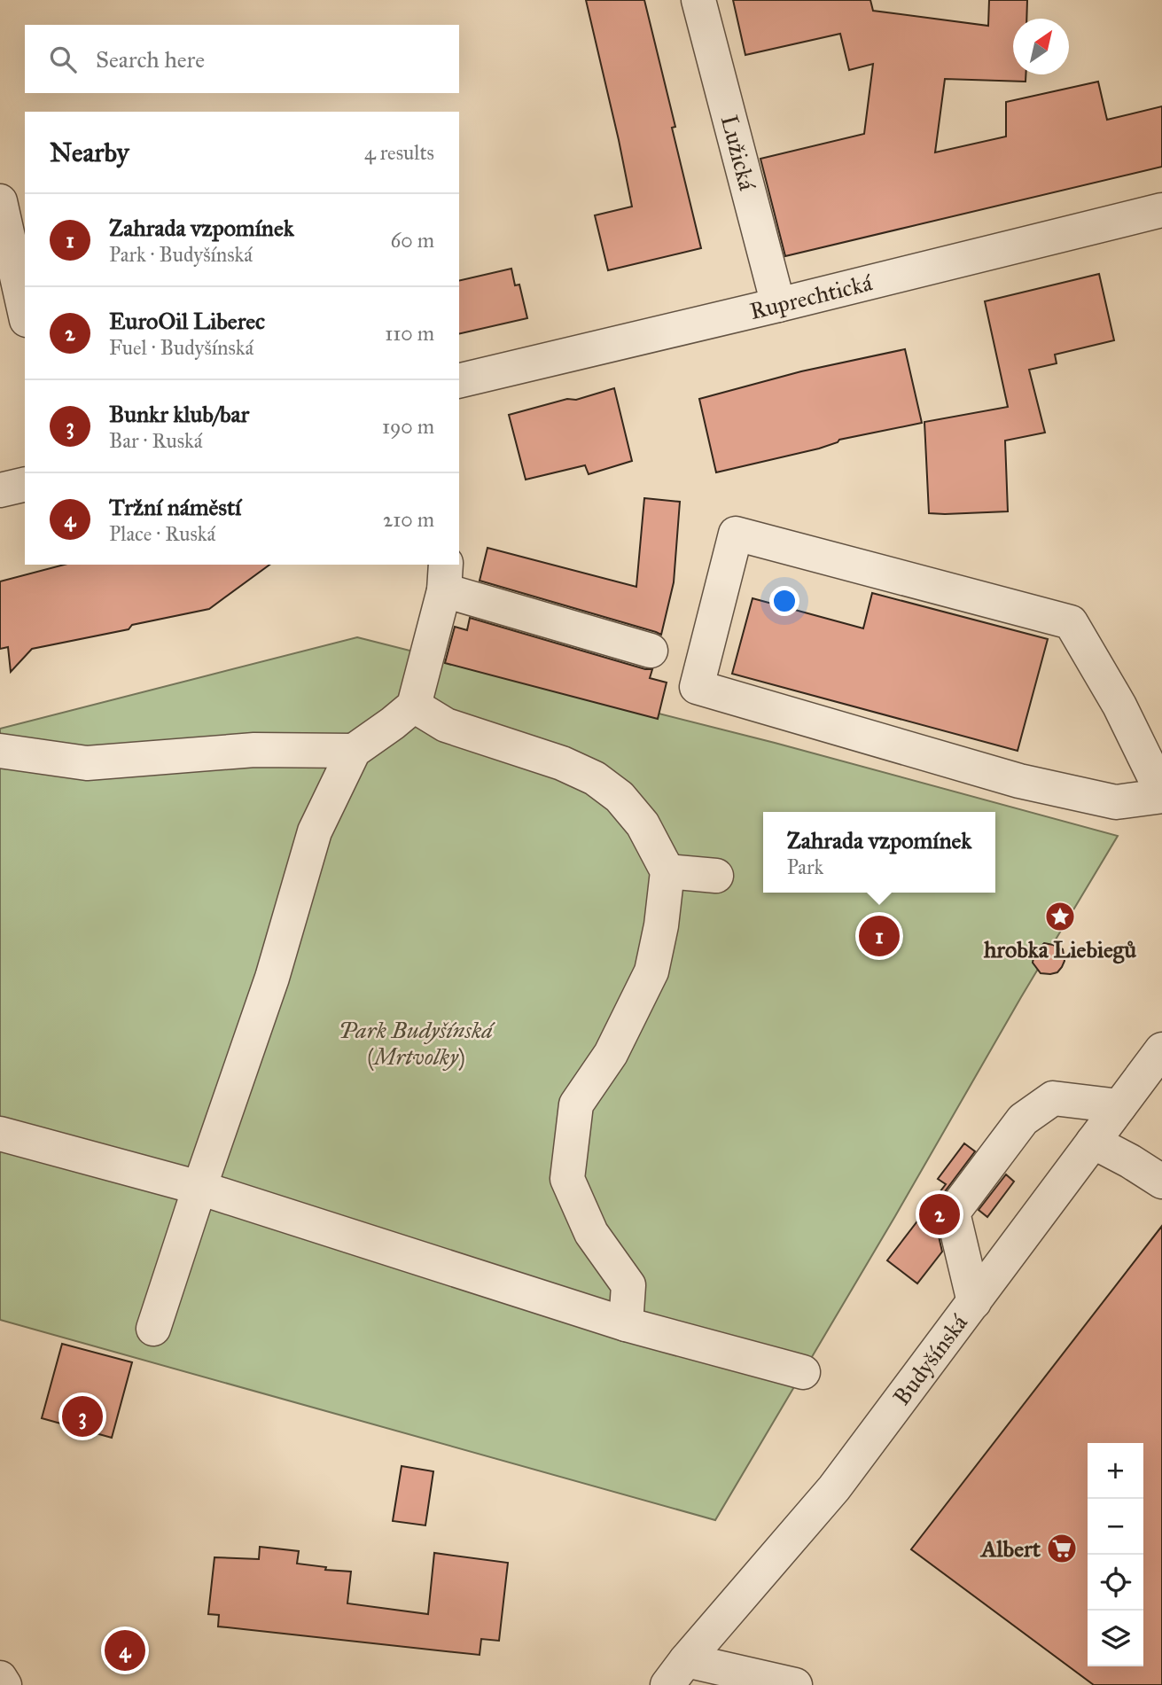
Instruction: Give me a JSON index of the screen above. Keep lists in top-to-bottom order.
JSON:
{
  "streets": {
    "street": ["Lužická", "Ruprechtická", "Budyšínská"]
  },
  "crossings": [
    ["Lužická", "Ruprechtická"]
  ],
  "parks": ["Park Budyšínská (Mrtvolky)"],
  "places": {
    "place": ["hrobka Liebiegů"],
    "supermarket": ["Albert"]
  },
  "north": "top right",
  "page": {
    "search": "Search here",
    "heading": ["Nearby", "4 results"],
    "list": [
      {
        "mark": "1",
        "name": "Zahrada vzpomínek",
        "note": "Park · Budyšínská",
        "value": "60 m"
      },
      {
        "mark": "2",
        "name": "EuroOil Liberec",
        "note": "Fuel · Budyšínská",
        "value": "110 m"
      },
      {
        "mark": "3",
        "name": "Bunkr klub/bar",
        "note": "Bar · Ruská",
        "value": "190 m"
      },
      {
        "mark": "4",
        "name": "Tržní náměstí",
        "note": "Place · Ruská",
        "value": "210 m"
      }
    ],
    "popup": ["Zahrada vzpomínek", "Park"],
    "pins": [
      "1",
      "2",
      "3",
      "4"
    ],
    "map_buttons": ["+", "−"]
  }
}
